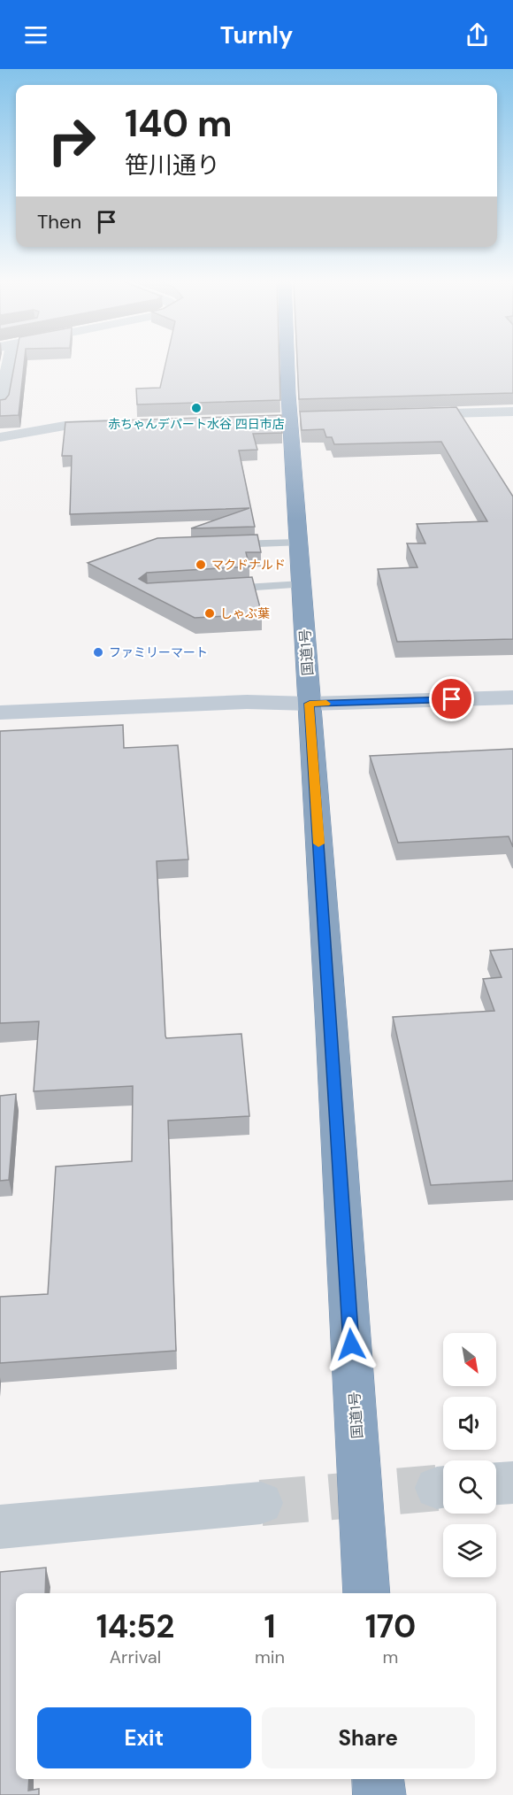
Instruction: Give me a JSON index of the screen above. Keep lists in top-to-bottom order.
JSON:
{
  "streets": {
    "highway": ["国道1号"]
  },
  "places": [
    "赤ちゃんデパート水谷 四日市店",
    "マクドナルド",
    "しゃぶ葉",
    "ファミリーマート"
  ],
  "north": "bottom right",
  "page": {
    "header": "Turnly",
    "turn": ["140 m", "笹川通り"],
    "then": "Then",
    "eta": [
      "14:52",
      "Arrival",
      "1",
      "min",
      "170",
      "m"
    ],
    "buttons": ["Exit", "Share"]
  }
}
